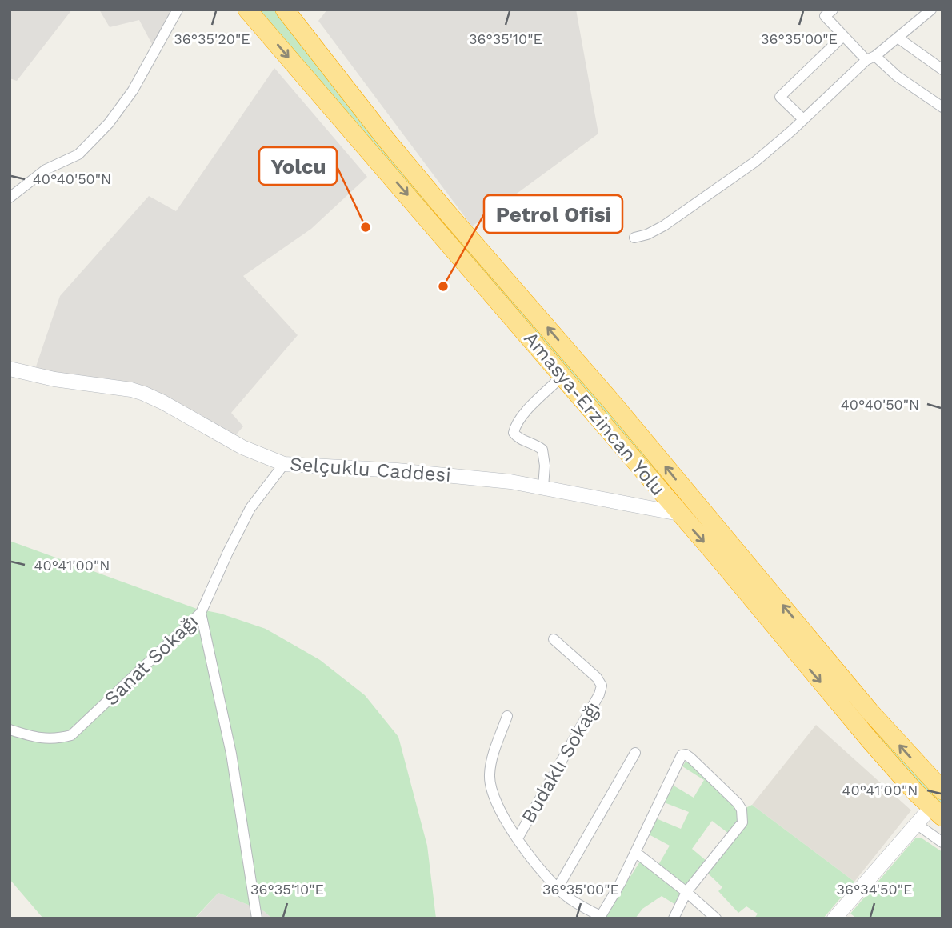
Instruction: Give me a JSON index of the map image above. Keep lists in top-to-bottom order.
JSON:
{
  "streets": {
    "highway": ["Amasya-Erzincan Yolu"],
    "street": ["Selçuklu Caddesi", "Sanat Sokağı", "Budaklı Sokağı"]
  },
  "crossings": [
    ["Amasya-Erzincan Yolu", "Selçuklu Caddesi"],
    ["Selçuklu Caddesi", "Sanat Sokağı"]
  ],
  "places": ["Yolcu", "Petrol Ofisi"],
  "coordinates": [
    "36°35'20\"E",
    "36°35'10\"E",
    "36°35'00\"E",
    "40°40'50\"N",
    "40°41'00\"N",
    "36°34'50\"E"
  ]
}
